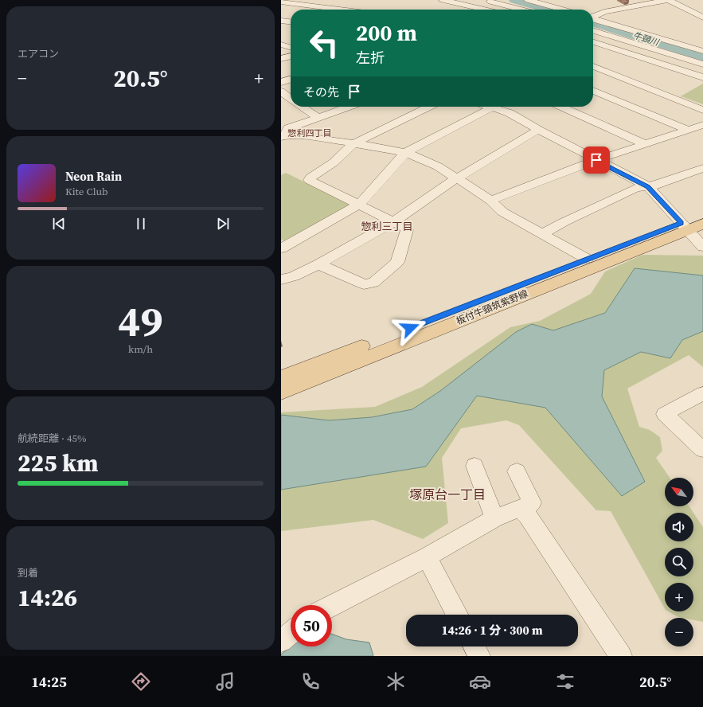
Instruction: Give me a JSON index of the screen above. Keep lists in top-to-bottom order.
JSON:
{
  "streets": {
    "main road": ["板付牛頸筑紫野線"]
  },
  "districts": ["惣利四丁目", "惣利三丁目", "塚原台一丁目"],
  "water": ["牛頸川"],
  "north": "top left",
  "page": {
    "tile": [
      "エアコン",
      ["49", "km/h"],
      ["航続距離 · 45%", "225 km"],
      ["到着", "14:26"]
    ],
    "turn": ["200 m", "左折"],
    "heat": ["−", "20.5°", "+"],
    "then": "その先",
    "song": ["Neon Rain", "Kite Club"],
    "map_buttons": ["+", "−"],
    "limit": "50",
    "trip": "14:26 · 1 分 · 300 m",
    "tabs": ["14:25", "20.5°"]
  }
}
